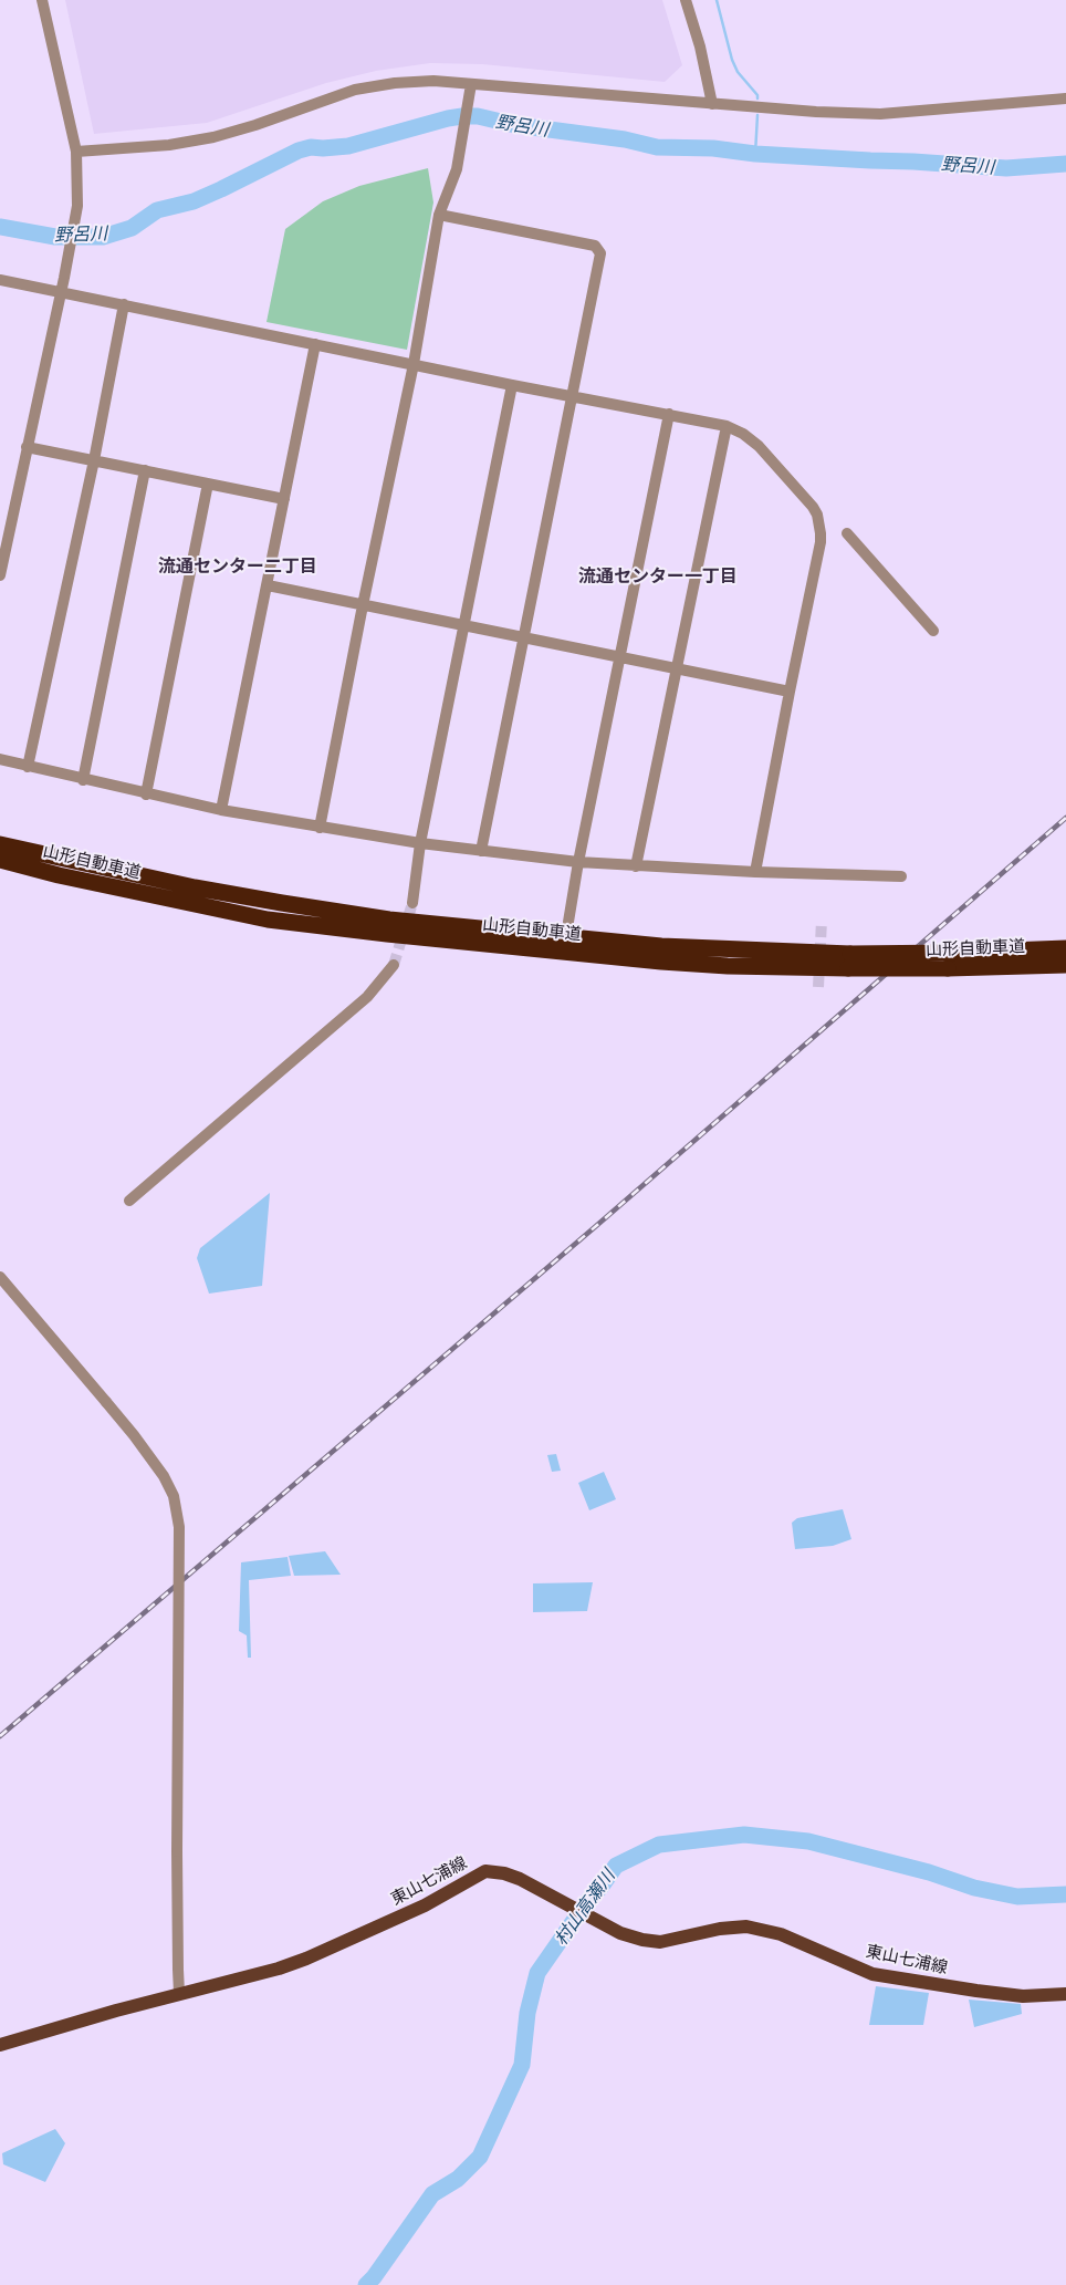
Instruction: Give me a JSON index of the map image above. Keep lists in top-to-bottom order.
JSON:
{
  "streets": {
    "highway": ["山形自動車道"],
    "main road": ["東山七浦線"]
  },
  "districts": ["流通センター二丁目", "流通センター一丁目"],
  "water": ["野呂川", "村山高瀬川"]
}
